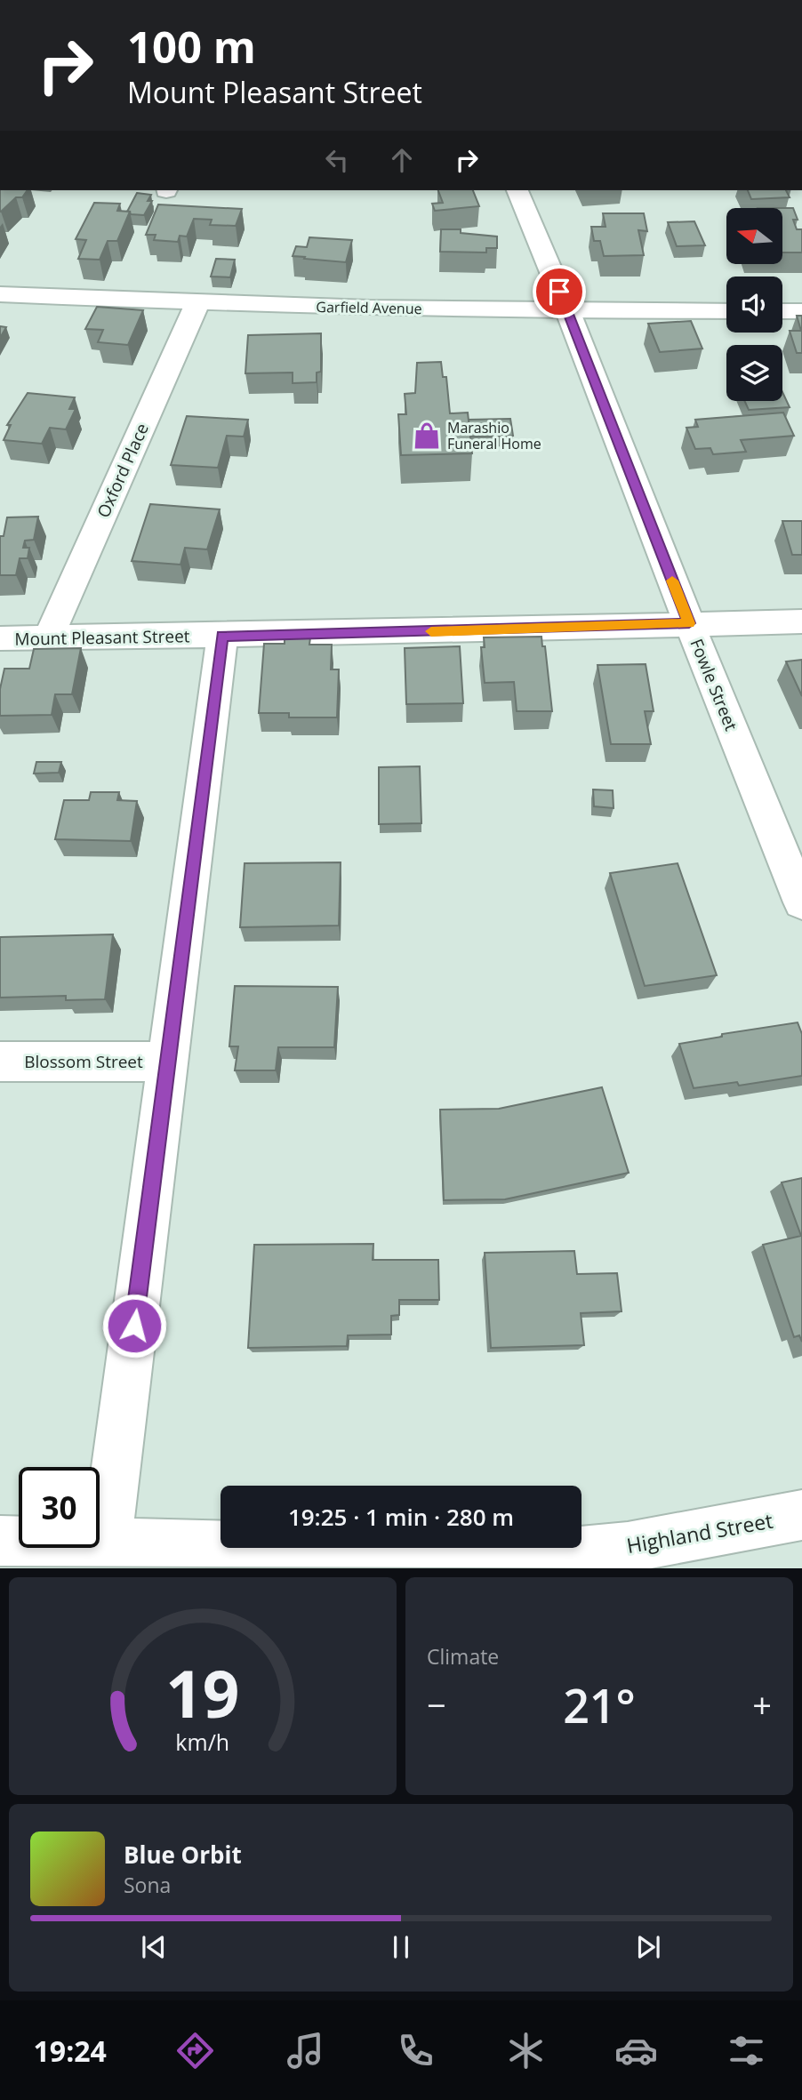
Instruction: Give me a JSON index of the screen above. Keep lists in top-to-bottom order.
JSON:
{
  "streets": {
    "street": [
      "Garfield Avenue",
      "Oxford Place",
      "Mount Pleasant Street",
      "Fowle Street",
      "Blossom Street",
      "Highland Street"
    ]
  },
  "crossings": [
    ["Garfield Avenue", "Oxford Place"],
    ["Garfield Avenue", "Fowle Street"],
    ["Oxford Place", "Mount Pleasant Street"],
    ["Mount Pleasant Street", "Fowle Street"]
  ],
  "places": {
    "shop": ["Marashio Funeral Home"]
  },
  "north": "left",
  "page": {
    "turn": ["100 m", "Mount Pleasant Street"],
    "limit": "30",
    "trip": "19:25 · 1 min · 280 m",
    "tile": "Climate",
    "heat": ["−", "21°", "+"],
    "song": ["Blue Orbit", "Sona"],
    "tabs": "19:24",
    "gauge": ["19", "km/h"]
  }
}
